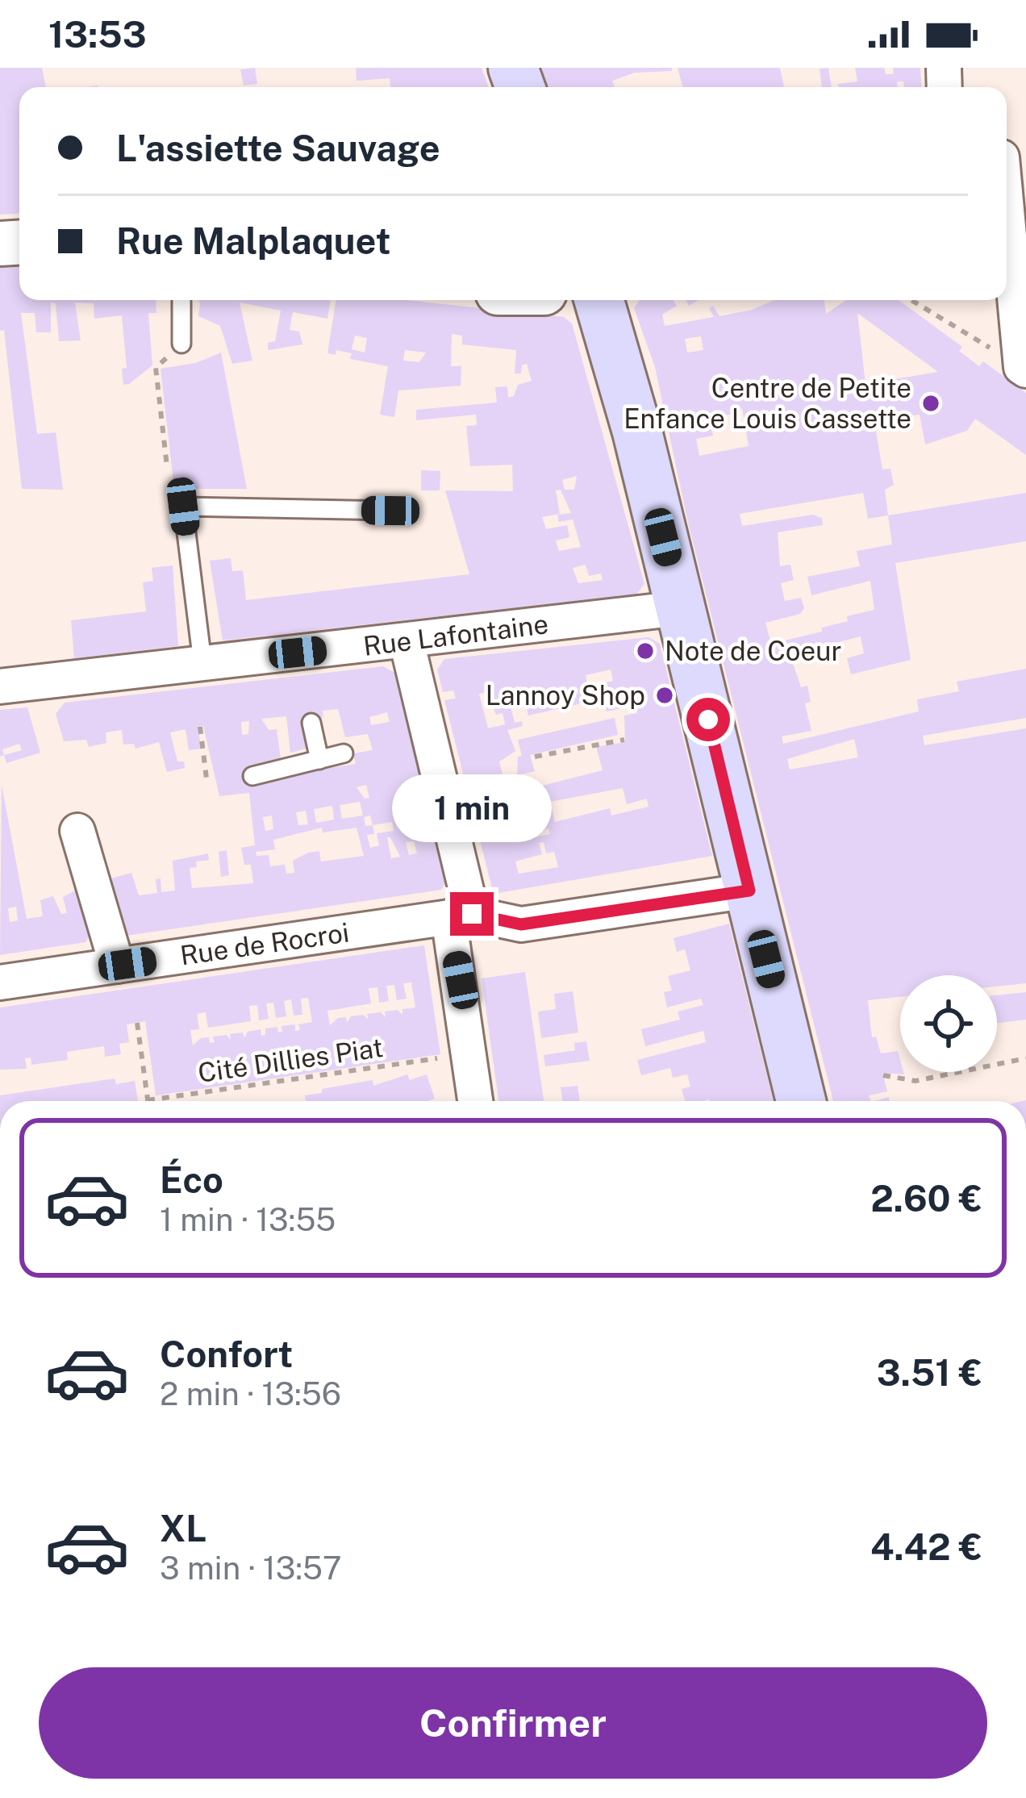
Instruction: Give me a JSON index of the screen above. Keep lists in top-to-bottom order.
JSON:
{
  "streets": {
    "street": ["Rue Lafontaine", "Rue de Rocroi"],
    "path": ["Cité Dillies Piat"]
  },
  "places": ["Centre de Petite Enfance Louis Cassette", "Note de Coeur", "Lannoy Shop"],
  "page": {
    "status": "13:53",
    "banner": ["L'assiette Sauvage", "Rue Malplaquet"],
    "bubble": "1 min",
    "list": [
      {
        "name": "Éco",
        "note": "1 min · 13:55",
        "value": "2.60 €"
      },
      {
        "name": "Confort",
        "note": "2 min · 13:56",
        "value": "3.51 €"
      },
      {
        "name": "XL",
        "note": "3 min · 13:57",
        "value": "4.42 €"
      }
    ],
    "buttons": "Confirmer"
  }
}
